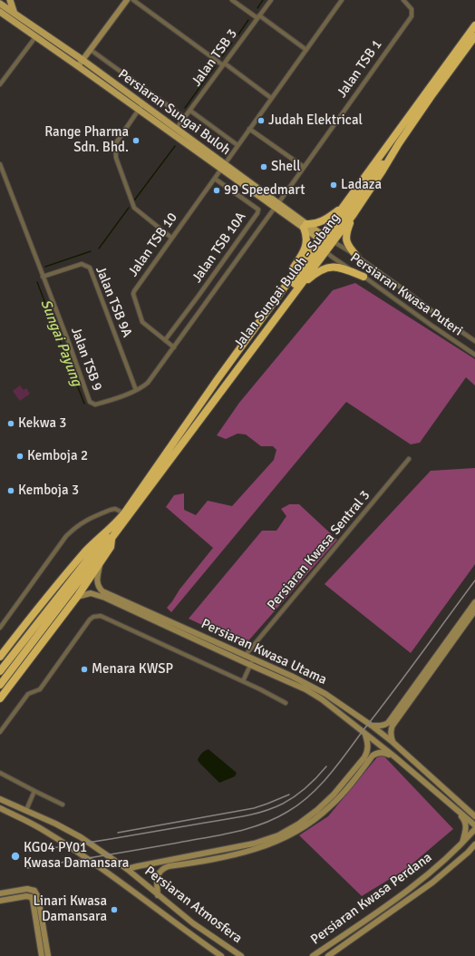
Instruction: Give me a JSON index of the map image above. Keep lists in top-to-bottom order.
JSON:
{
  "streets": {
    "highway": ["Jalan Sungai Buloh - Subang"],
    "main road": ["Persiaran Sungai Buloh"],
    "street": [
      "Jalan TSB 3",
      "Jalan TSB 1",
      "Jalan TSB 10",
      "Jalan TSB 10A",
      "Persiaran Kwasa Puteri",
      "Jalan TSB 9A",
      "Jalan TSB 9",
      "Persiaran Kwasa Sentral 3",
      "Persiaran Kwasa Utama",
      "Persiaran Kwasa Perdana",
      "Persiaran Atmosfera"
    ]
  },
  "crossings": [
    ["Jalan TSB 3", "Persiaran Sungai Buloh"],
    ["Jalan TSB 1", "Persiaran Sungai Buloh"],
    ["Jalan TSB 1", "Jalan TSB 9"],
    ["Persiaran Sungai Buloh", "Jalan TSB 10"],
    ["Persiaran Sungai Buloh", "Jalan Sungai Buloh - Subang"],
    ["Persiaran Sungai Buloh", "Persiaran Kwasa Puteri"],
    ["Persiaran Sungai Buloh", "Jalan TSB 9"],
    ["Jalan TSB 10", "Jalan TSB 10A"],
    ["Jalan TSB 10", "Jalan TSB 9"],
    ["Jalan Sungai Buloh - Subang", "Persiaran Kwasa Puteri"],
    ["Jalan Sungai Buloh - Subang", "Persiaran Kwasa Utama"],
    ["Jalan TSB 9A", "Jalan TSB 9"],
    ["Persiaran Kwasa Sentral 3", "Persiaran Kwasa Utama"]
  ],
  "water": ["Sungai Payung"],
  "places": [
    "Judah Elektrical",
    "Range Pharma Sdn. Bhd.",
    "Shell",
    "Ladaza",
    "99 Speedmart",
    "Kekwa 3",
    "Kemboja 2",
    "Kemboja 3",
    "Menara KWSP",
    "KG04 PY01 Kwasa Damansara",
    "Linari Kwasa Damansara"
  ]
}
